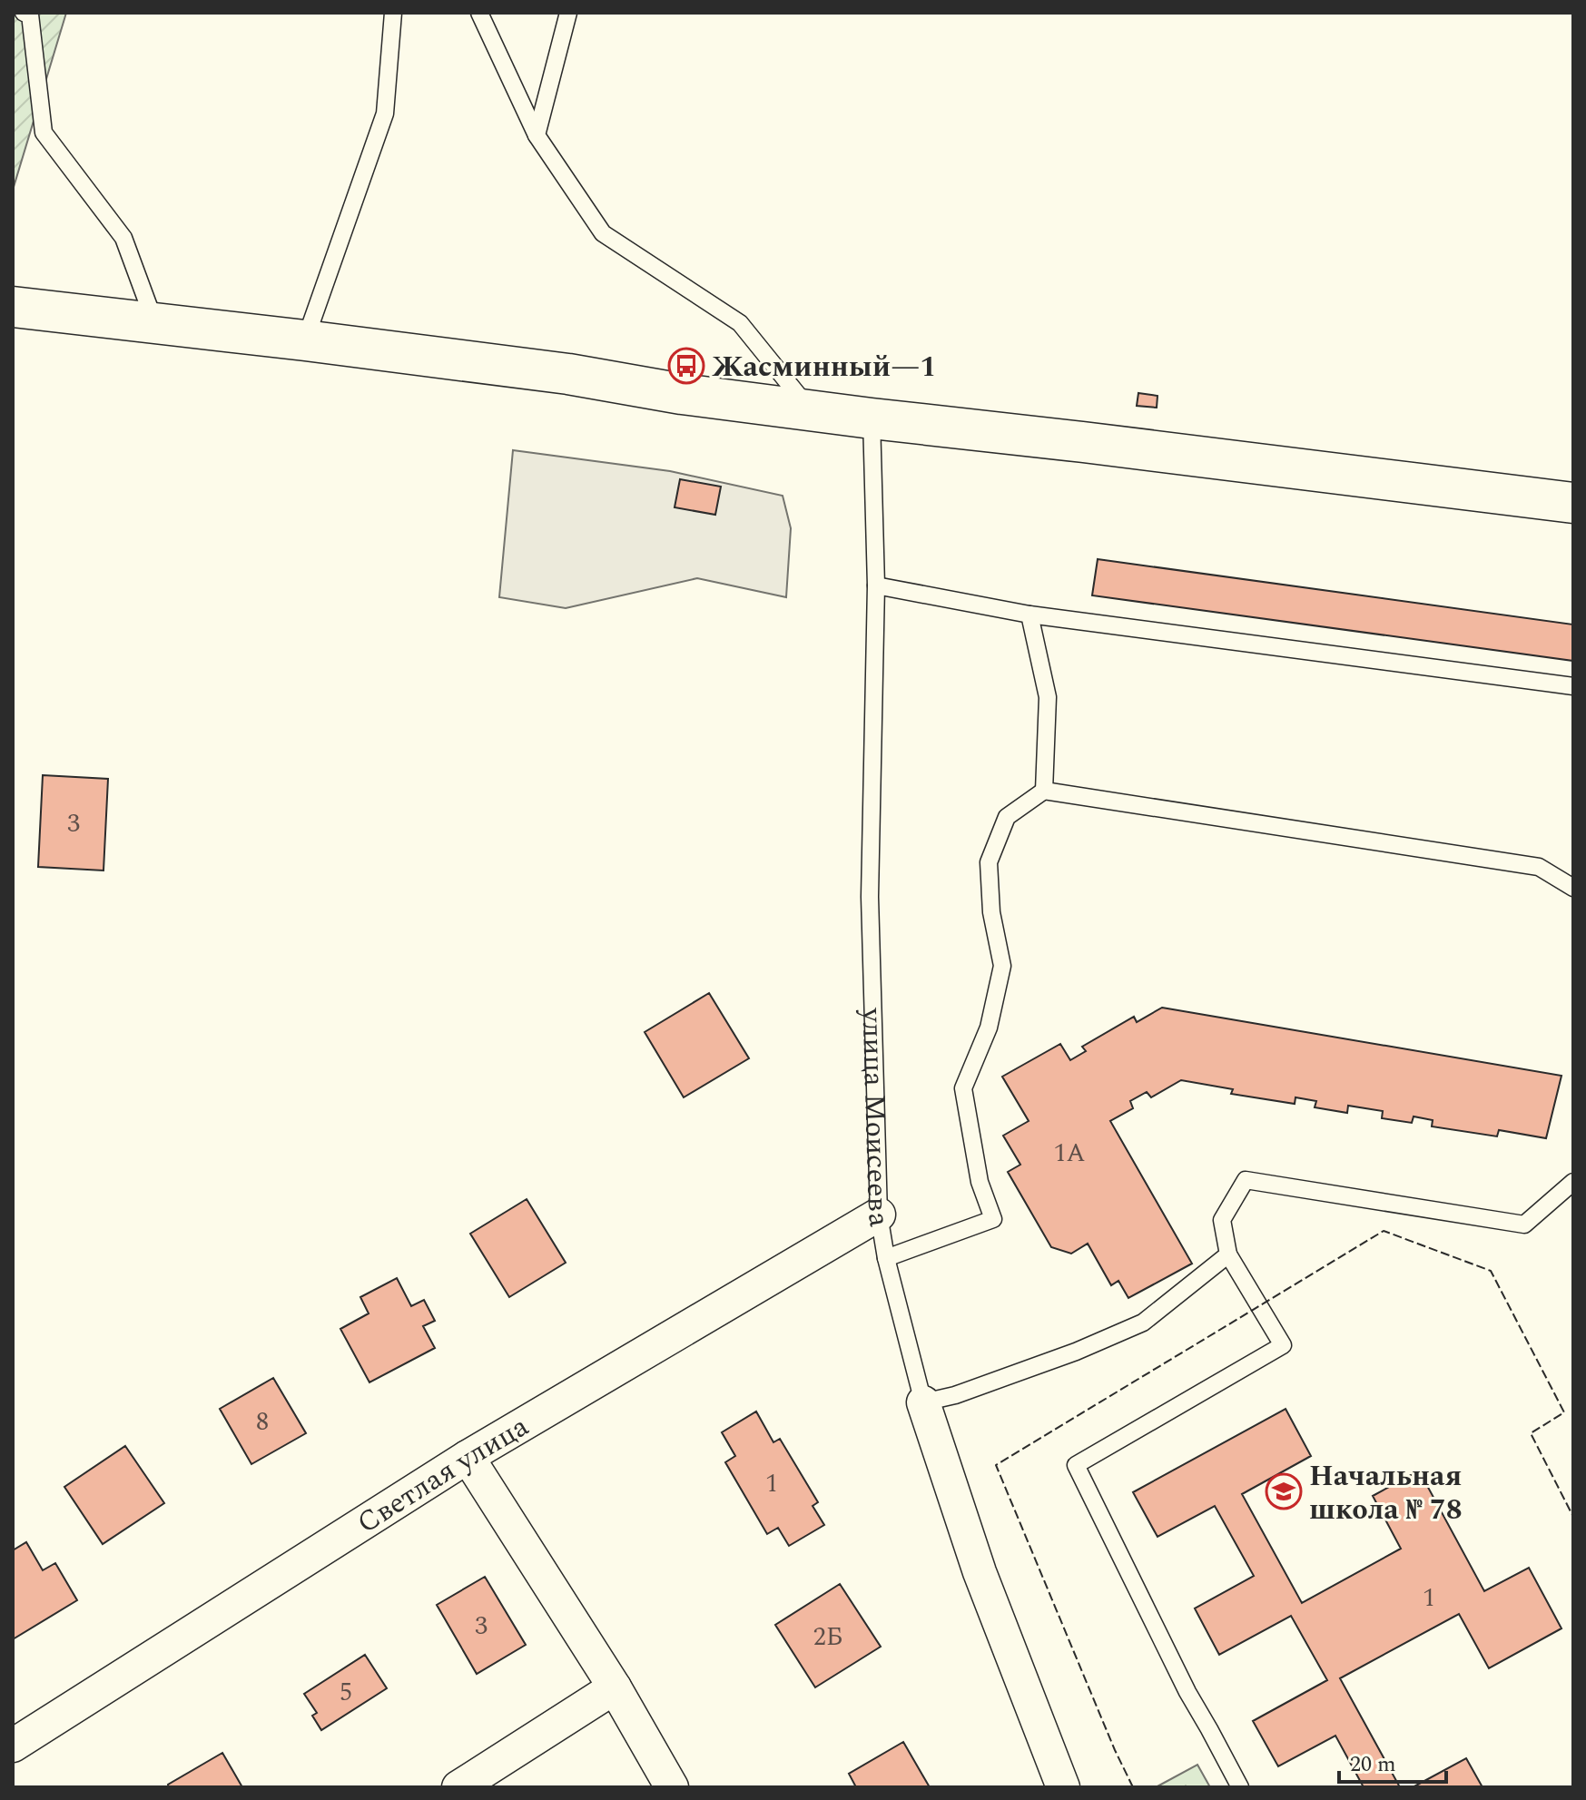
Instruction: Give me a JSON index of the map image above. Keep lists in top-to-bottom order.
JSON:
{
  "streets": {
    "street": ["улица Моисеева", "Светлая улица"]
  },
  "crossings": [
    ["улица Моисеева", "Светлая улица"]
  ],
  "places": {
    "bus stop": ["Жасминный—1"],
    "school or university": ["Начальная школа № 78"]
  },
  "house_numbers": [
    "3",
    "1А",
    "8",
    "1",
    "1",
    "3",
    "2Б",
    "5"
  ],
  "scale_bar": "20 m"
}
